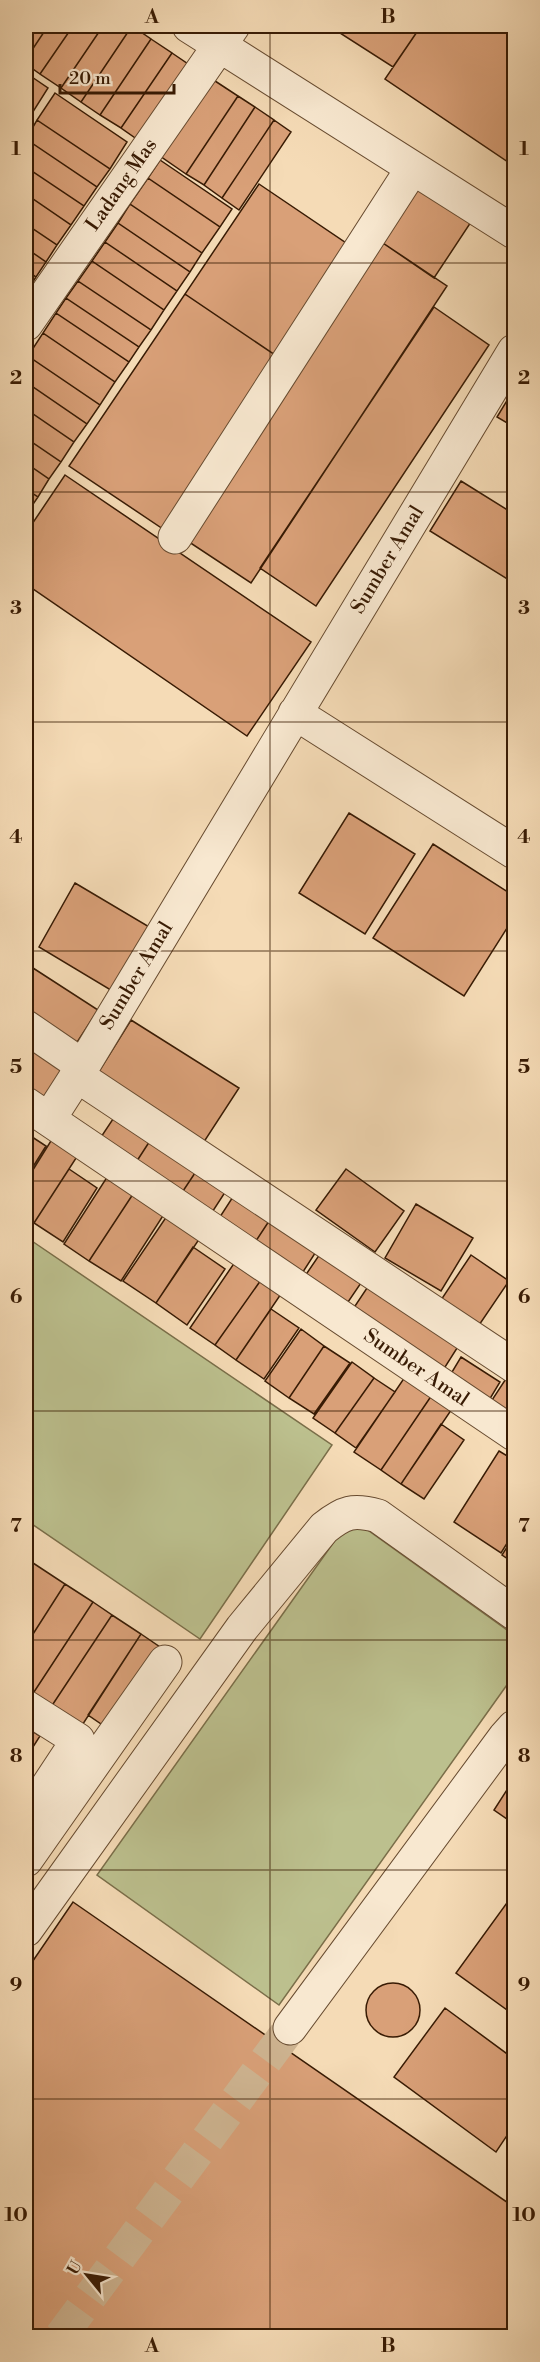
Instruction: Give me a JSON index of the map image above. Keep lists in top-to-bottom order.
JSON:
{
  "streets": {
    "street": ["Ladang Mas", "Sumber Amal"]
  },
  "scale_bar": "20 m",
  "north": "top left",
  "grid": {
    "columns": ["A", "B"],
    "rows": [
      "1",
      "2",
      "3",
      "4",
      "5",
      "6",
      "7",
      "8",
      "9",
      "10"
    ]
  }
}
